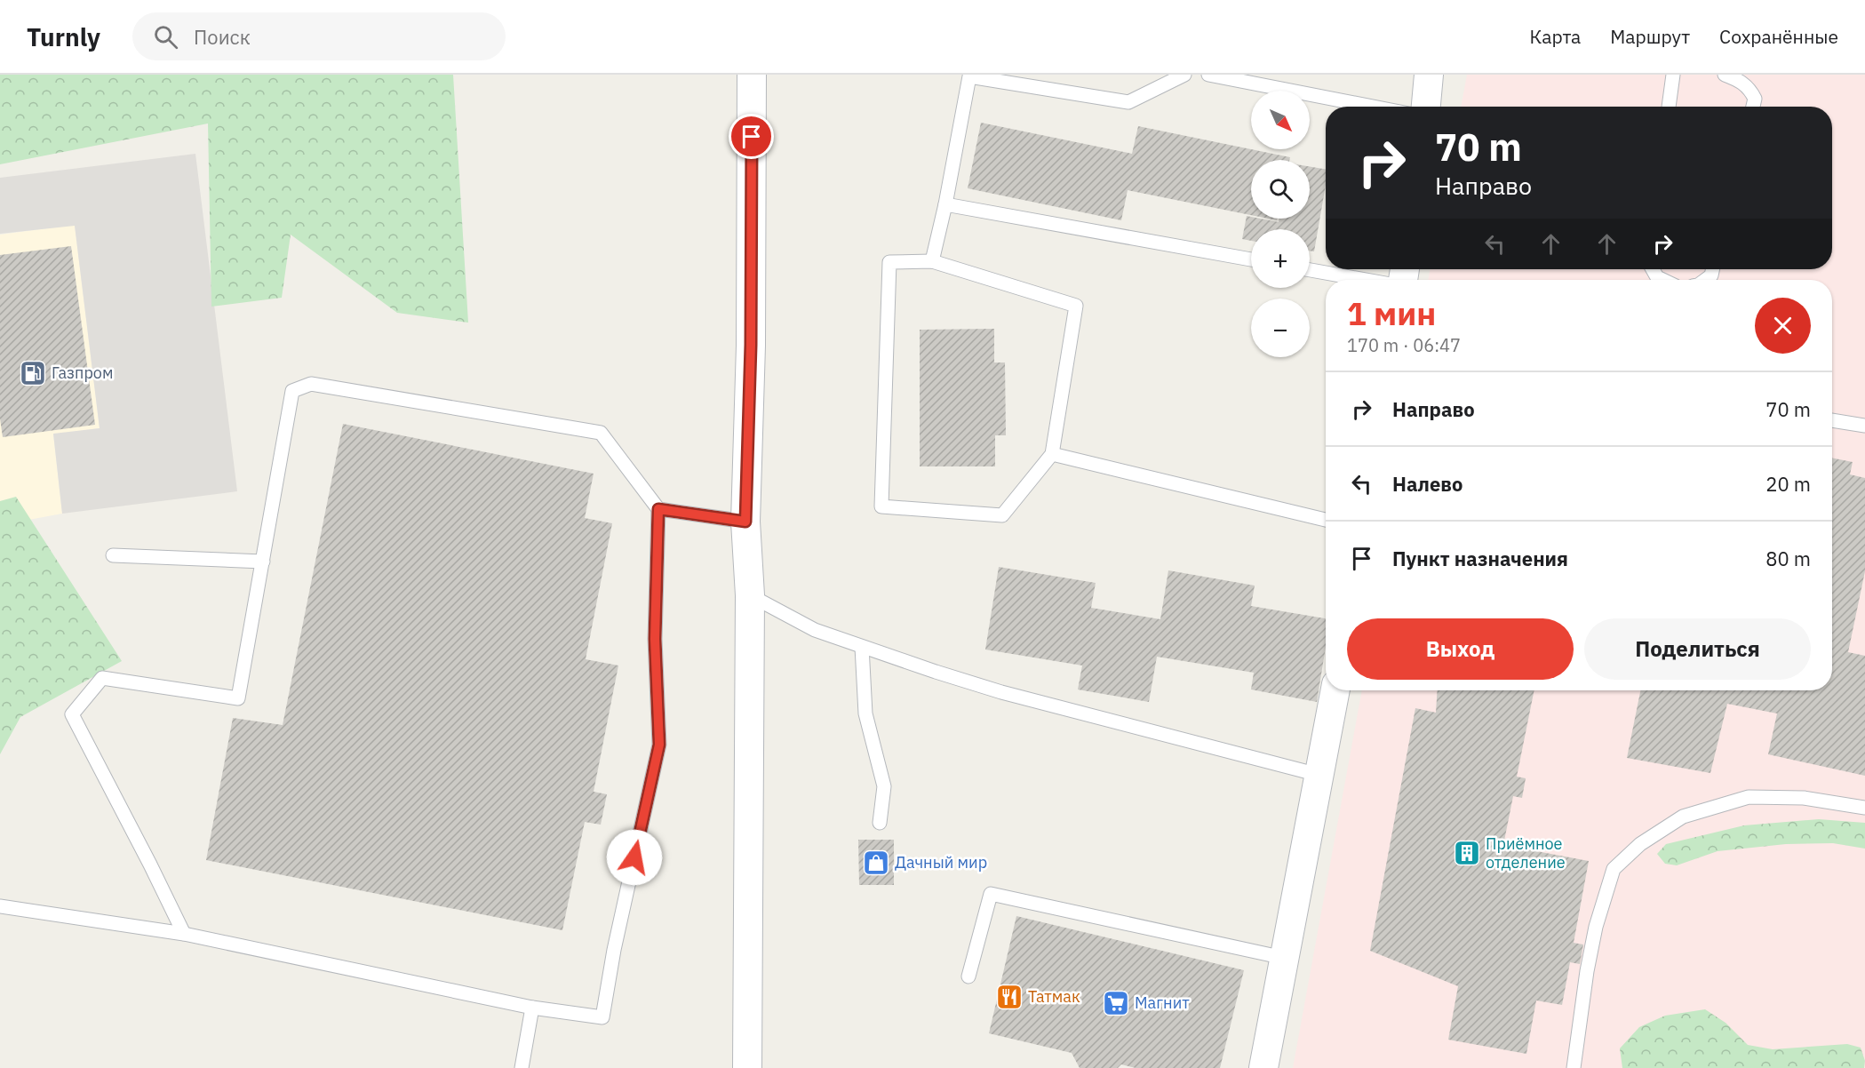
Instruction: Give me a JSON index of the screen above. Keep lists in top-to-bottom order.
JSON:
{
  "places": {
    "fuel station": ["Газпром"],
    "building": ["Приёмное отделение"],
    "shop": ["Дачный мир"],
    "restaurant": ["Татмак"],
    "supermarket": ["Магнит"]
  },
  "north": "bottom right",
  "page": {
    "header": "Turnly",
    "search": "Поиск",
    "nav": ["Карта", "Маршрут", "Сохранённые"],
    "map_buttons": ["+", "−"],
    "turn": ["70 m", "Направо"],
    "heading": ["1 мин", "170 m · 06:47"],
    "list": [
      {
        "name": "Направо",
        "value": "70 m"
      },
      {
        "name": "Налево",
        "value": "20 m"
      },
      {
        "name": "Пункт назначения",
        "value": "80 m"
      }
    ],
    "buttons": ["Выход", "Поделиться"]
  }
}
